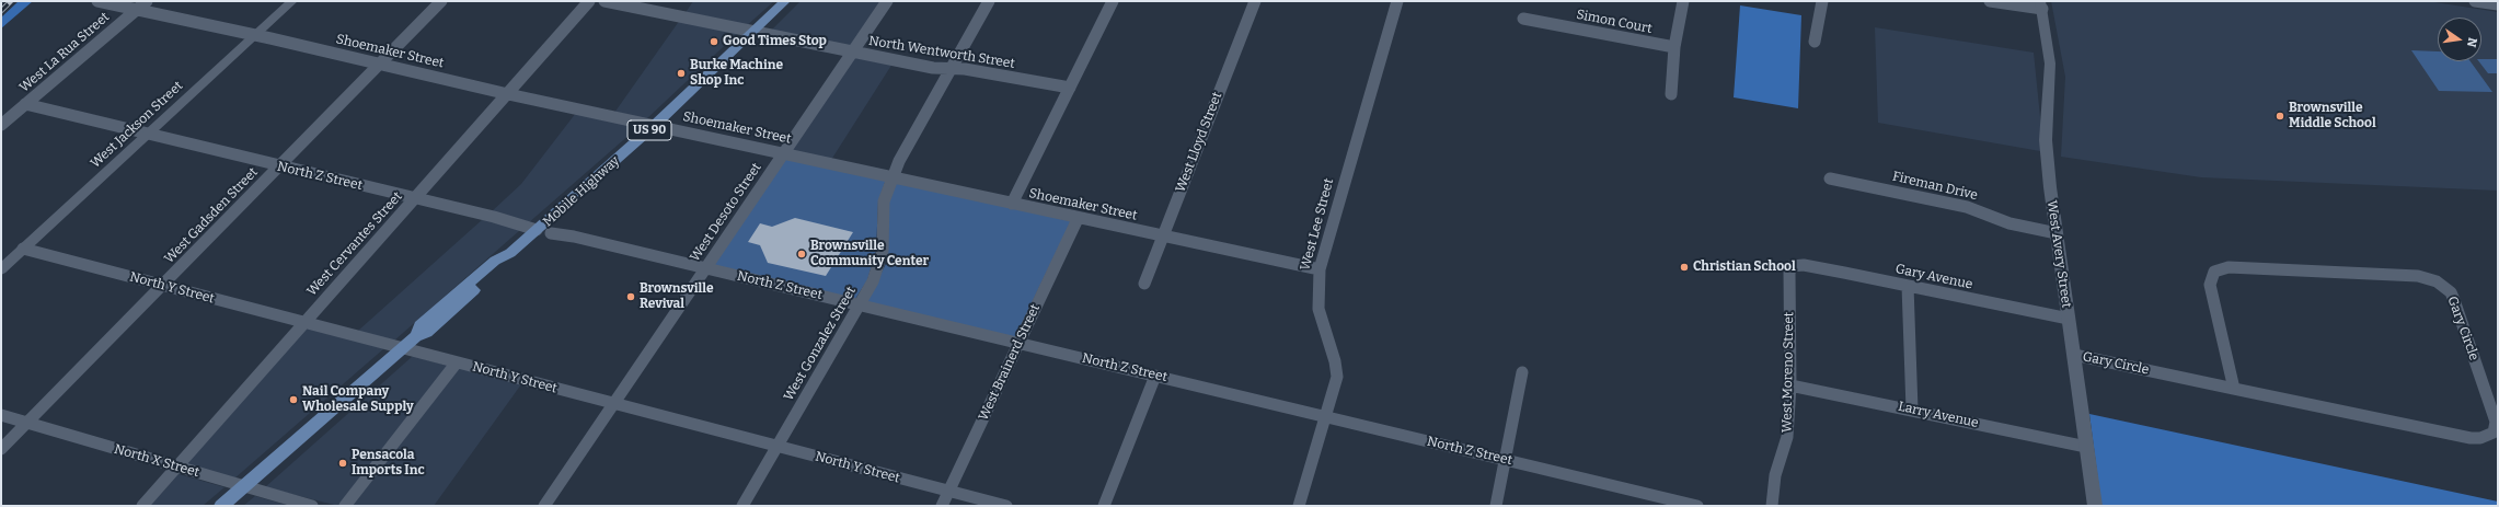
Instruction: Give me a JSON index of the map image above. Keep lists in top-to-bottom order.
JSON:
{
  "streets": {
    "main road": ["US 90", "Mobile Highway"],
    "street": [
      "Simon Court",
      "Shoemaker Street",
      "West La Rua Street",
      "North Wentworth Street",
      "West Jackson Street",
      "West Lloyd Street",
      "North Z Street",
      "Fireman Drive",
      "West Desoto Street",
      "West Gadsden Street",
      "West Lee Street",
      "West Cervantes Street",
      "West Avery Street",
      "Gary Avenue",
      "North Y Street",
      "Gary Circle",
      "West Gonzalez Street",
      "West Brainerd Street",
      "West Moreno Street",
      "Larry Avenue",
      "North X Street"
    ]
  },
  "crossings": [
    ["Shoemaker Street", "West La Rua Street"],
    ["Shoemaker Street", "West Jackson Street"],
    ["Shoemaker Street", "West Lloyd Street"],
    ["Shoemaker Street", "Mobile Highway"],
    ["Shoemaker Street", "West Desoto Street"],
    ["Shoemaker Street", "West Gadsden Street"],
    ["Shoemaker Street", "West Lee Street"],
    ["Shoemaker Street", "West Cervantes Street"],
    ["Shoemaker Street", "West Gonzalez Street"],
    ["Shoemaker Street", "West Brainerd Street"],
    ["West La Rua Street", "North Z Street"],
    ["North Wentworth Street", "Mobile Highway"],
    ["North Wentworth Street", "West Desoto Street"],
    ["North Wentworth Street", "West Gonzalez Street"],
    ["West Jackson Street", "North Z Street"],
    ["West Jackson Street", "North Y Street"],
    ["North Z Street", "Mobile Highway"],
    ["North Z Street", "West Desoto Street"],
    ["North Z Street", "West Gadsden Street"],
    ["North Z Street", "West Lee Street"],
    ["North Z Street", "West Cervantes Street"],
    ["North Z Street", "West Gonzalez Street"],
    ["North Z Street", "West Brainerd Street"],
    ["Fireman Drive", "West Avery Street"],
    ["Mobile Highway", "North Y Street"],
    ["Mobile Highway", "North X Street"],
    ["West Desoto Street", "North Y Street"],
    ["West Gadsden Street", "North Y Street"],
    ["West Gadsden Street", "North X Street"],
    ["West Cervantes Street", "North Y Street"],
    ["West Cervantes Street", "North X Street"],
    ["West Avery Street", "Gary Avenue"],
    ["West Avery Street", "Gary Circle"],
    ["West Avery Street", "Larry Avenue"],
    ["Gary Avenue", "West Moreno Street"],
    ["North Y Street", "West Gonzalez Street"],
    ["North Y Street", "West Brainerd Street"],
    ["West Moreno Street", "Larry Avenue"]
  ],
  "places": [
    "Good Times Stop",
    "Burke Machine Shop Inc",
    "Brownsville Middle School",
    "Brownsville Community Center",
    "Christian School",
    "Brownsville Revival",
    "Nail Company Wholesale Supply",
    "Pensacola Imports Inc"
  ],
  "north": "right"
}
